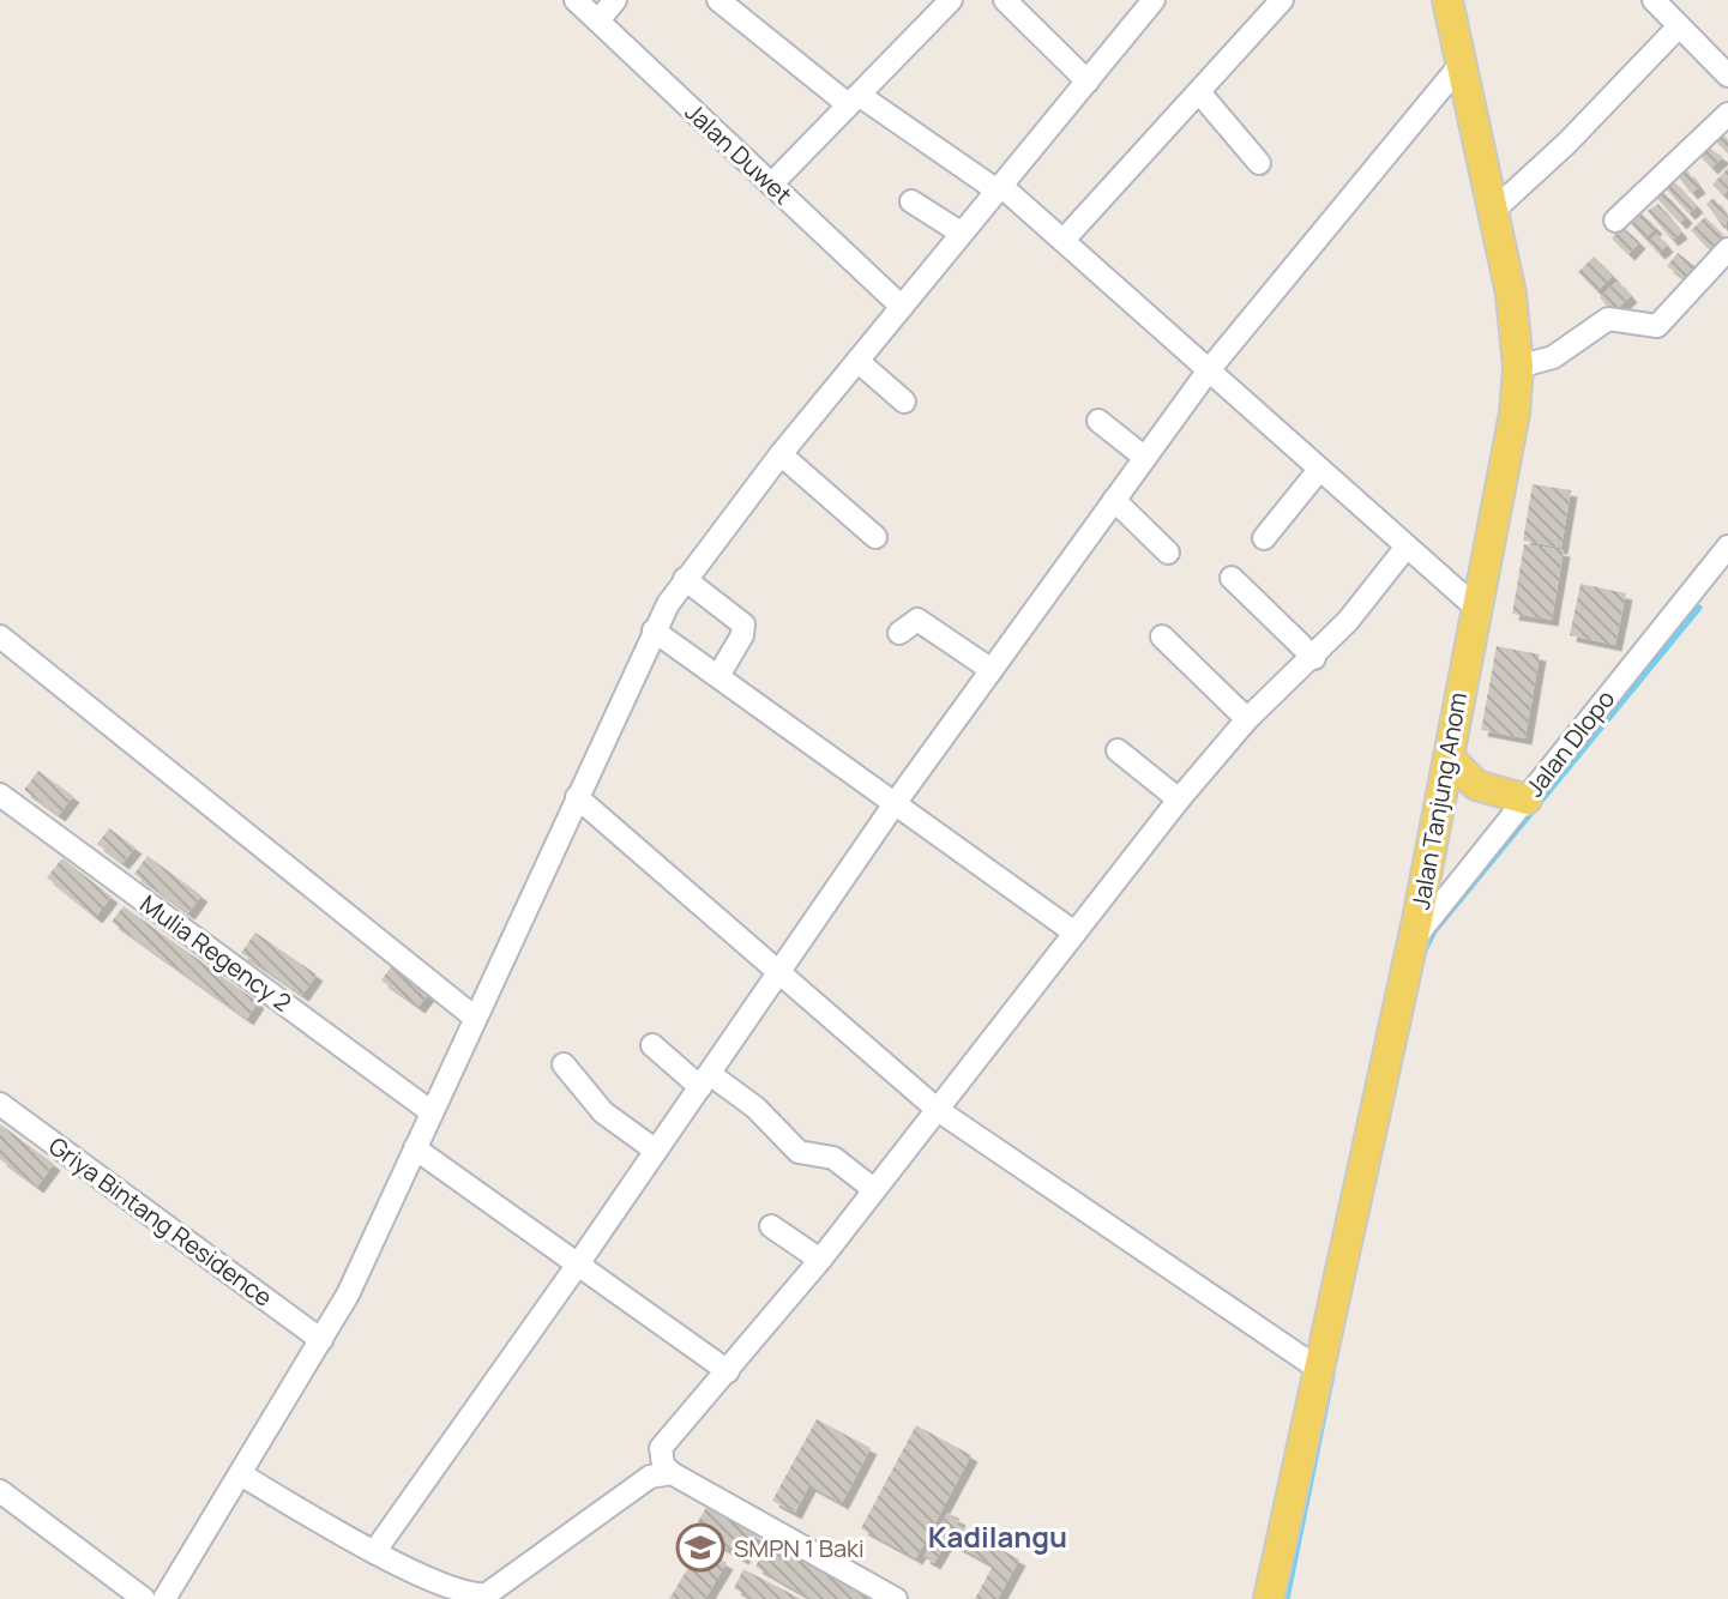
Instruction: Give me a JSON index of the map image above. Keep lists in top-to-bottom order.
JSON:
{
  "streets": {
    "main road": ["Jalan Tanjung Anom"],
    "street": [
      "Jalan Duwet",
      "Jalan Dlopo",
      "Mulia Regency 2",
      "Griya Bintang Residence"
    ]
  },
  "crossings": [
    ["Jalan Dlopo", "Jalan Tanjung Anom"]
  ],
  "districts": ["Kadilangu"],
  "places": {
    "school or university": ["SMPN 1 Baki"]
  }
}
